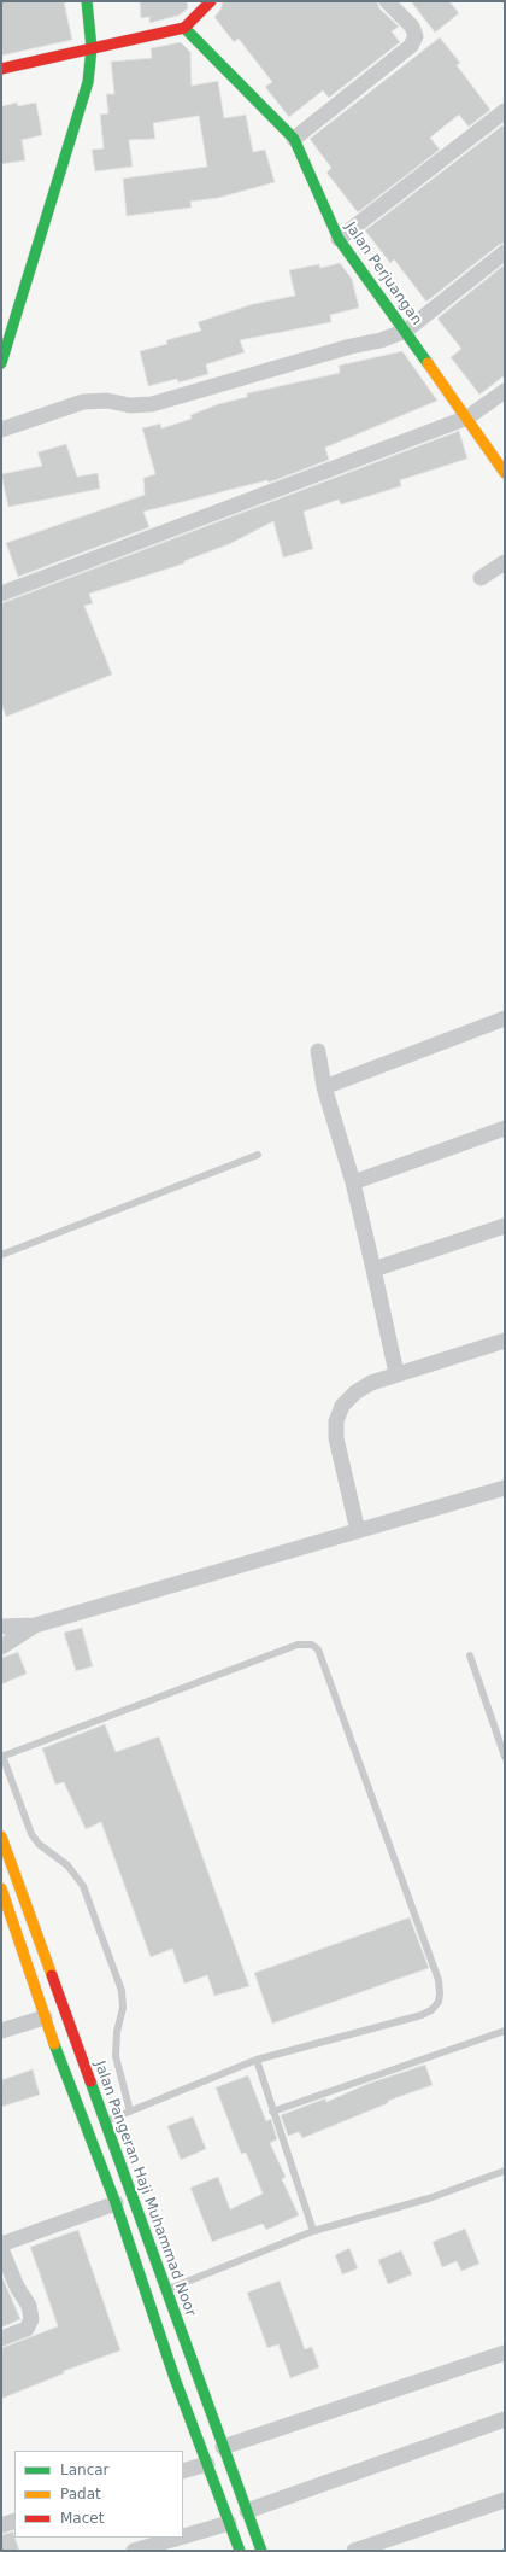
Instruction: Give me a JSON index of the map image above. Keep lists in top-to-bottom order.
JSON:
{
  "streets": {
    "main road": ["Jalan Perjuangan", "Jalan Pangeran Haji Muhammad Noor"]
  },
  "legend": ["Lancar", "Padat", "Macet"]
}
